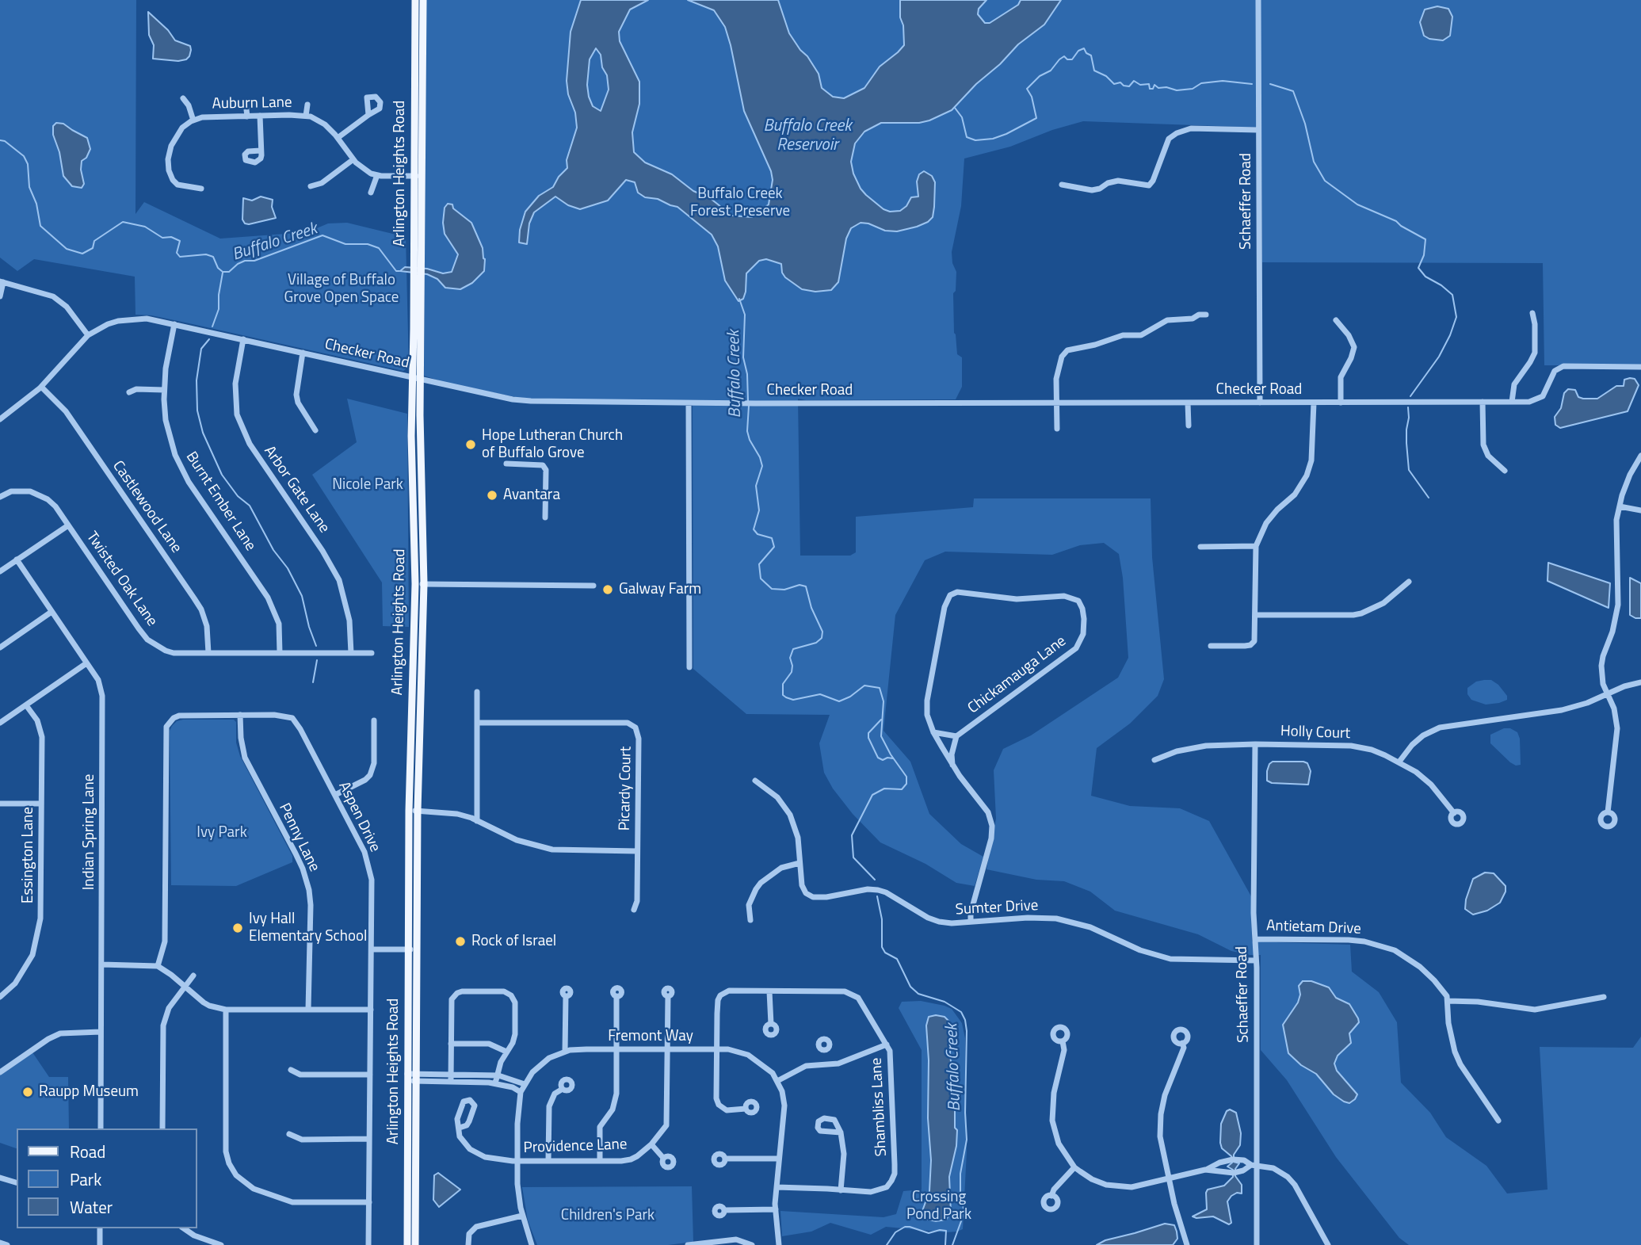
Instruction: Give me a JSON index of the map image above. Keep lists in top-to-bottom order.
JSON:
{
  "streets": {
    "main road": ["Arlington Heights Road"],
    "street": [
      "Auburn Lane",
      "Schaeffer Road",
      "Checker Road",
      "Arbor Gate Lane",
      "Burnt Ember Lane",
      "Castlewood Lane",
      "Twisted Oak Lane",
      "Chickamauga Lane",
      "Holly Court",
      "Picardy Court",
      "Aspen Drive",
      "Indian Spring Lane",
      "Penny Lane",
      "Essington Lane",
      "Sumter Drive",
      "Antietam Drive",
      "Fremont Way",
      "Shambliss Lane",
      "Providence Lane"
    ]
  },
  "crossings": [
    ["Arlington Heights Road", "Checker Road"],
    ["Schaeffer Road", "Checker Road"],
    ["Schaeffer Road", "Holly Court"],
    ["Schaeffer Road", "Sumter Drive"],
    ["Schaeffer Road", "Antietam Drive"],
    ["Checker Road", "Arbor Gate Lane"],
    ["Checker Road", "Burnt Ember Lane"],
    ["Arbor Gate Lane", "Twisted Oak Lane"],
    ["Burnt Ember Lane", "Twisted Oak Lane"],
    ["Castlewood Lane", "Twisted Oak Lane"],
    ["Chickamauga Lane", "Sumter Drive"],
    ["Aspen Drive", "Penny Lane"],
    ["Fremont Way", "Shambliss Lane"],
    ["Fremont Way", "Providence Lane"]
  ],
  "water": ["Buffalo Creek Reservoir", "Buffalo Creek"],
  "parks": [
    "Buffalo Creek Forest Preserve",
    "Village of Buffalo Grove Open Space",
    "Nicole Park",
    "Ivy Park",
    "Crossing Pond Park",
    "Children's Park"
  ],
  "places": [
    "Hope Lutheran Church of Buffalo Grove",
    "Avantara",
    "Galway Farm",
    "Ivy Hall Elementary School",
    "Rock of Israel",
    "Raupp Museum"
  ],
  "legend": ["Road", "Park", "Water"]
}
